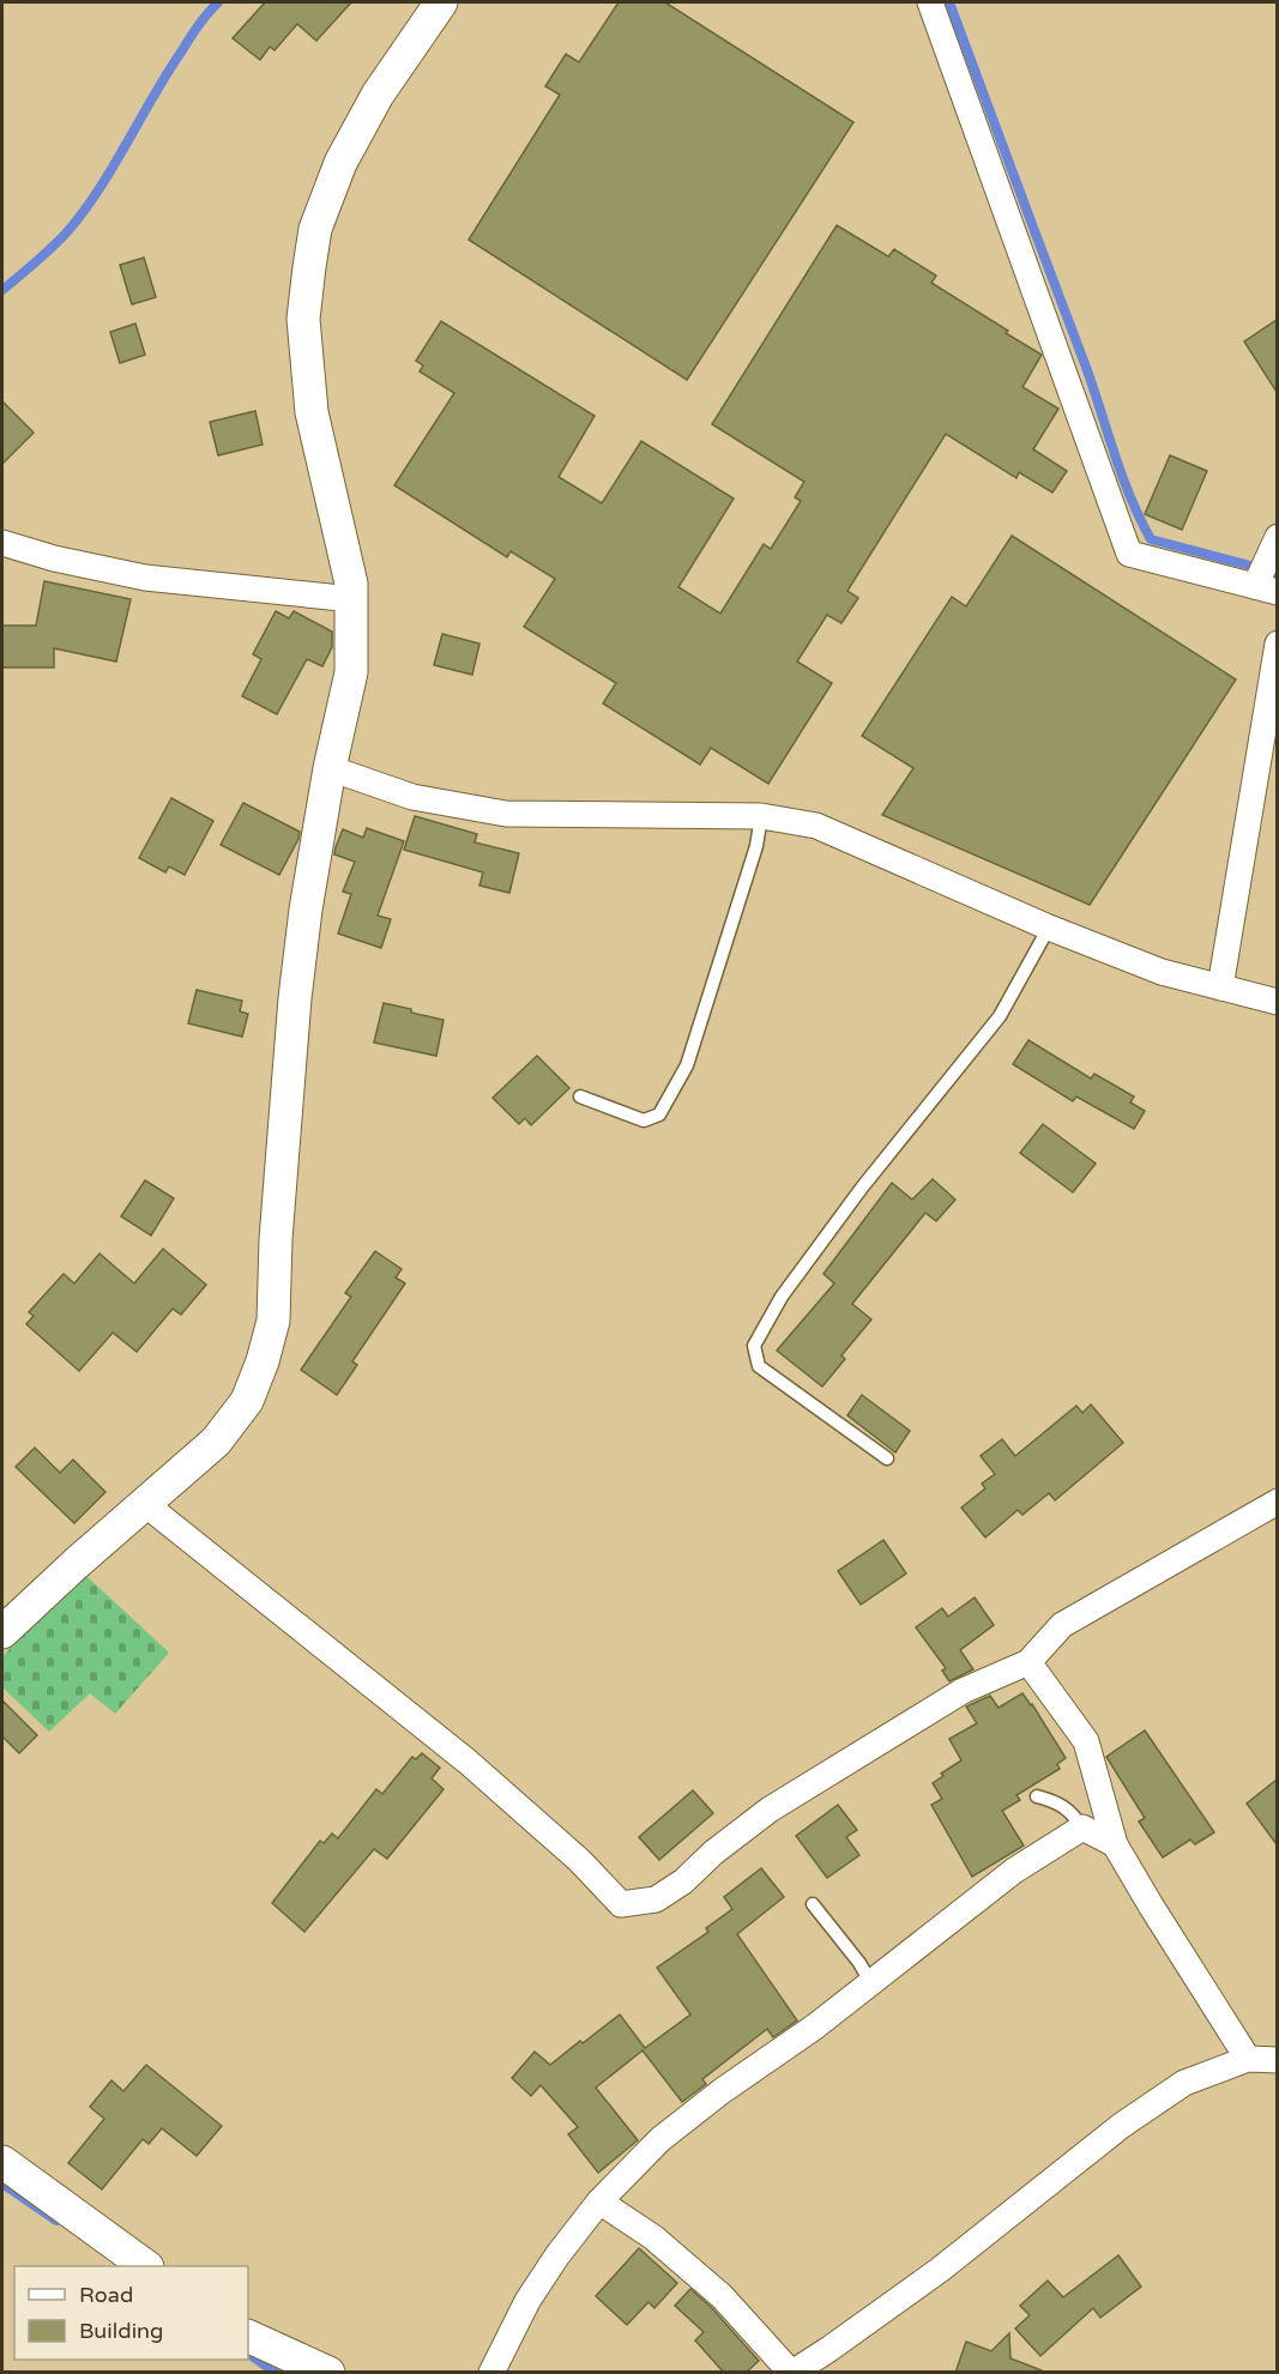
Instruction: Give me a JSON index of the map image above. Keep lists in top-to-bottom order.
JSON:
{
  "legend": ["Road", "Building"]
}
